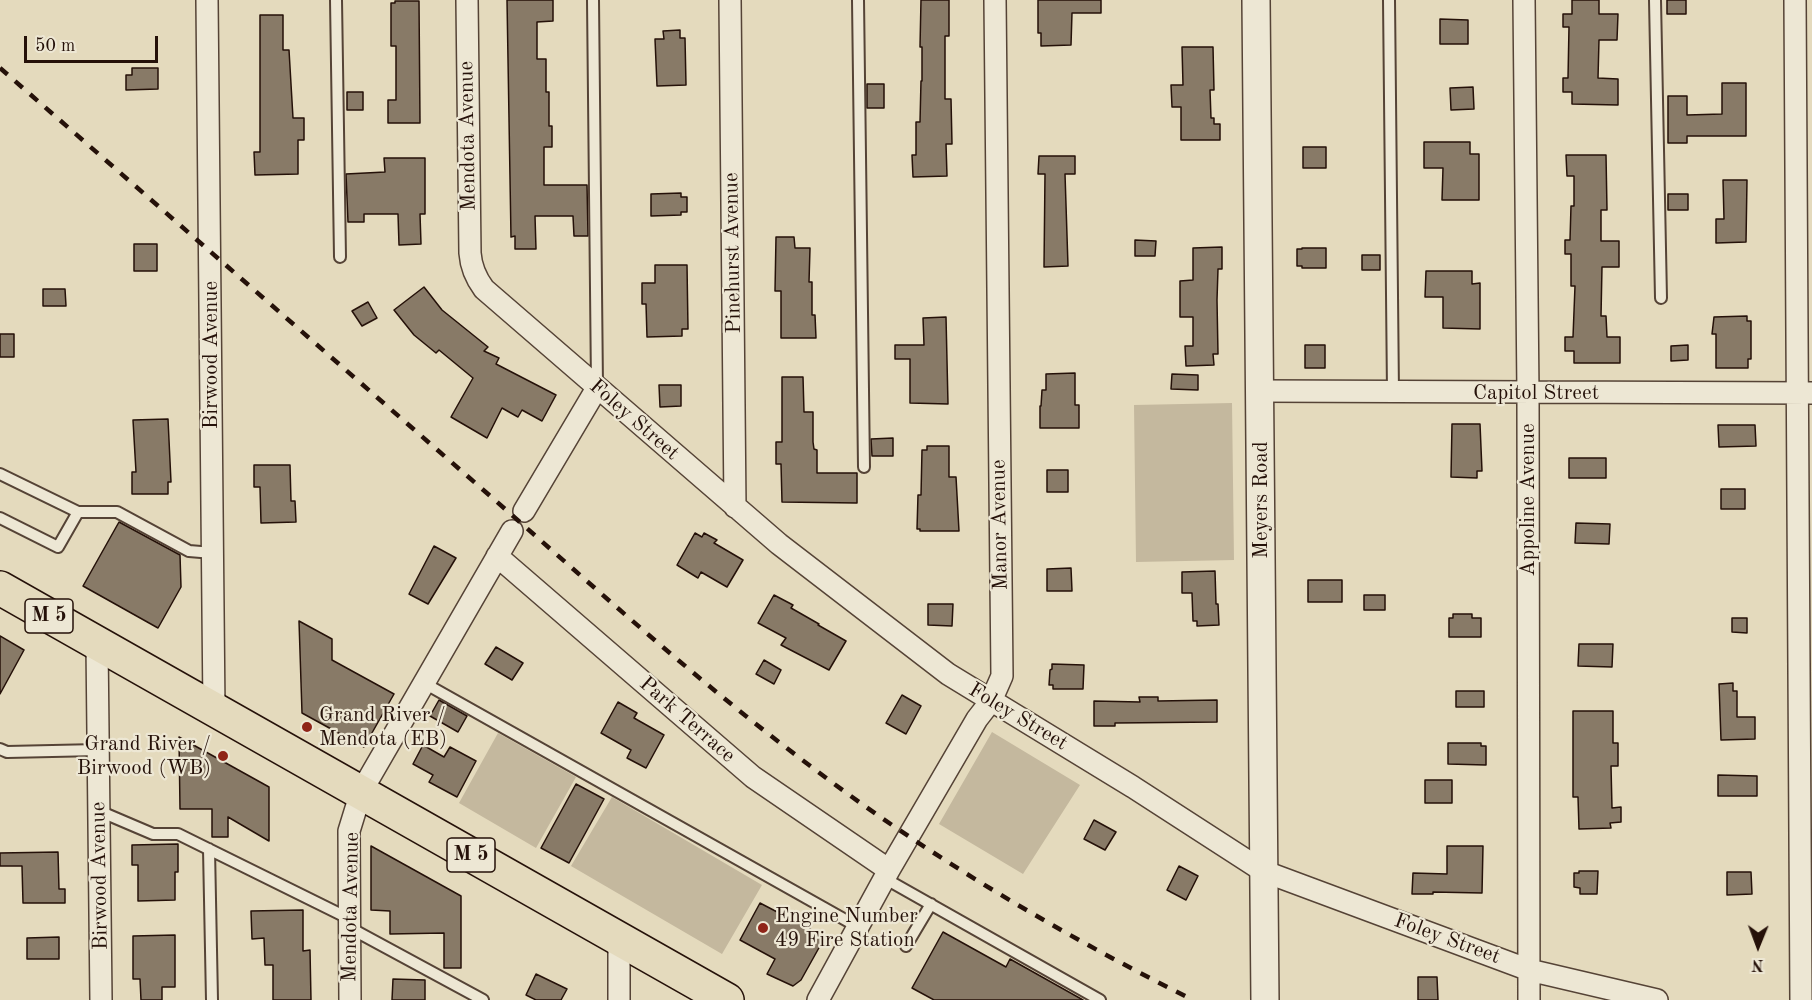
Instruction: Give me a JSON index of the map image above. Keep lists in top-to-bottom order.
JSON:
{
  "streets": {
    "main road": ["M 5"],
    "street": [
      "Mendota Avenue",
      "Pinehurst Avenue",
      "Birwood Avenue",
      "Capitol Street",
      "Foley Street",
      "Meyers Road",
      "Appoline Avenue",
      "Manor Avenue",
      "Park Terrace"
    ]
  },
  "crossings": [
    ["Mendota Avenue", "Foley Street"],
    ["Mendota Avenue", "M 5"],
    ["Mendota Avenue", "Park Terrace"],
    ["Pinehurst Avenue", "Foley Street"],
    ["Birwood Avenue", "M 5"],
    ["Capitol Street", "Meyers Road"],
    ["Capitol Street", "Appoline Avenue"],
    ["Foley Street", "Meyers Road"],
    ["Foley Street", "Appoline Avenue"],
    ["Foley Street", "Manor Avenue"],
    ["Manor Avenue", "Park Terrace"]
  ],
  "places": ["Grand River / Mendota (EB)", "Grand River / Birwood (WB)", "Engine Number 49 Fire Station"],
  "scale_bar": "50 m",
  "north": "bottom"
}
